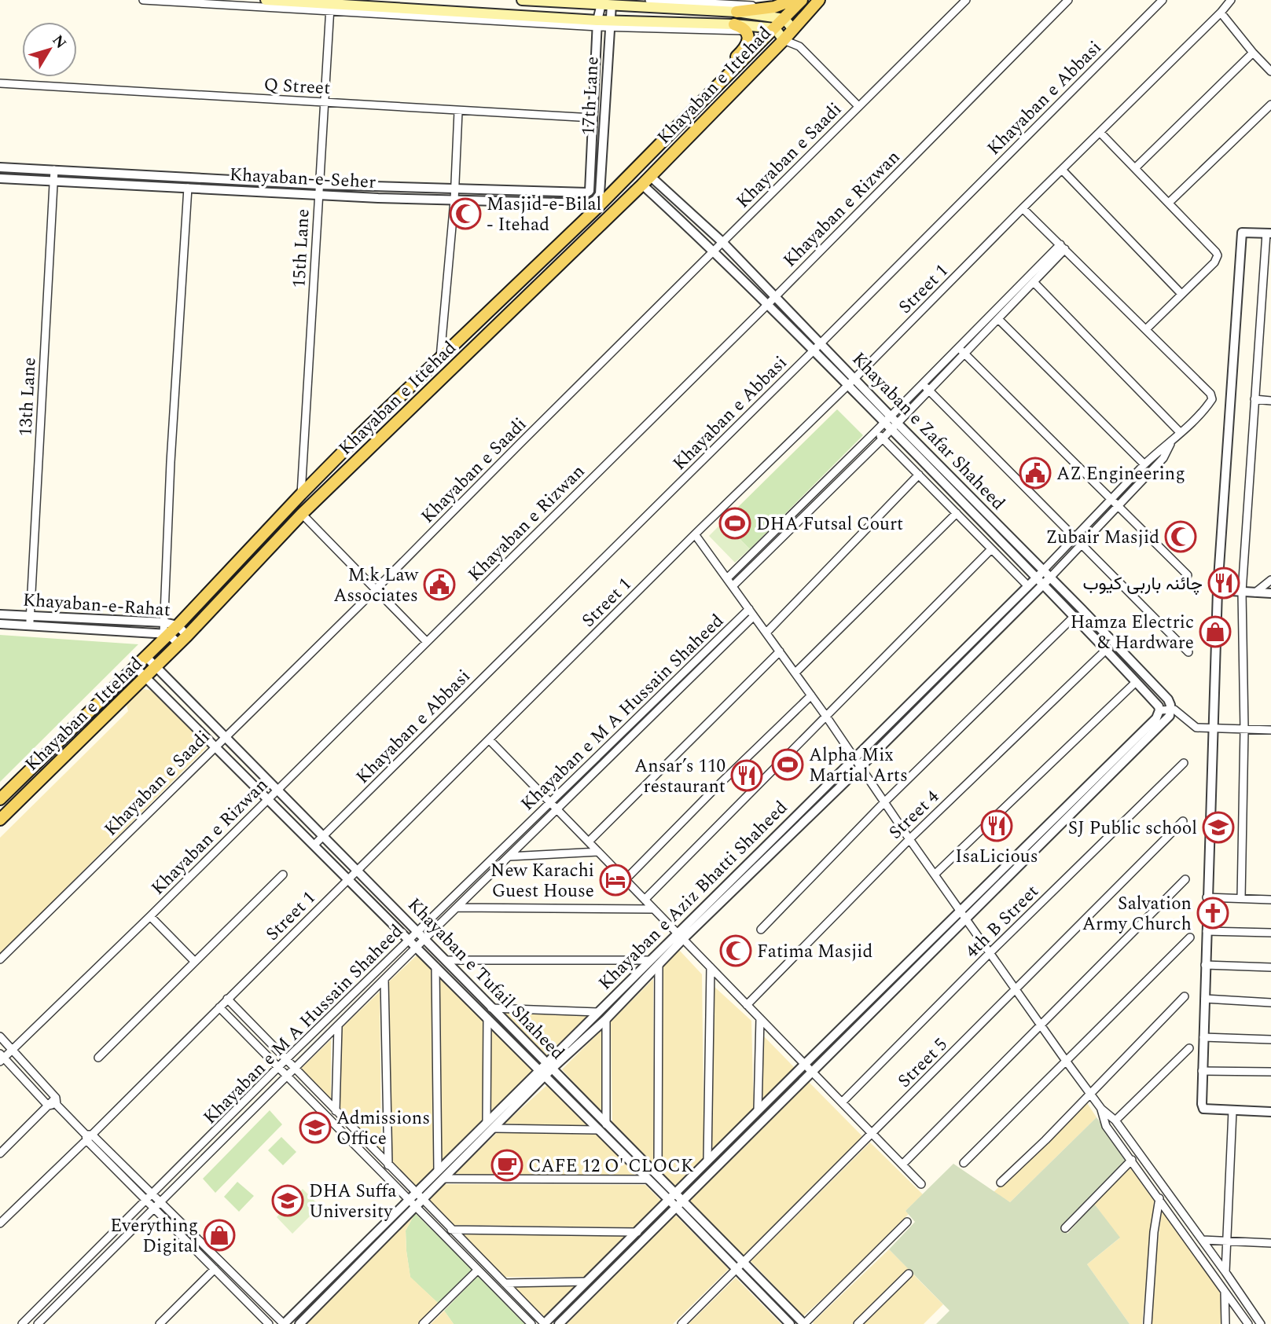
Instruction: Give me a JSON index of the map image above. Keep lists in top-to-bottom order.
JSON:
{
  "streets": {
    "main road": ["Khayaban e Ittehad"],
    "street": [
      "Q Street",
      "17th Lane",
      "Khayaban e Abbasi",
      "Khayaban e Saadi",
      "Khayaban-e-Seher",
      "Khayaban e Rizwan",
      "15th Lane",
      "Street 1",
      "13th Lane",
      "Khayaban e Zafar Shaheed",
      "Khayaban-e-Rahat",
      "Khayaban e M A Hussain Shaheed",
      "Street 4",
      "Khayaban e Aziz Bhatti Shaheed",
      "4th B Street",
      "Khayaban e Tufail Shaheed",
      "Street 5"
    ]
  },
  "crossings": [
    ["Khayaban e Ittehad", "17th Lane"],
    ["Khayaban e Ittehad", "Khayaban-e-Seher"],
    ["Khayaban e Ittehad", "15th Lane"],
    ["Khayaban e Ittehad", "Khayaban e Zafar Shaheed"],
    ["Khayaban e Ittehad", "Khayaban-e-Rahat"],
    ["Khayaban e Ittehad", "Khayaban e Tufail Shaheed"],
    ["Q Street", "17th Lane"],
    ["Q Street", "15th Lane"],
    ["17th Lane", "Khayaban-e-Seher"],
    ["Khayaban e Abbasi", "Khayaban e Zafar Shaheed"],
    ["Khayaban e Abbasi", "Khayaban e Tufail Shaheed"],
    ["Khayaban e Saadi", "Khayaban e Zafar Shaheed"],
    ["Khayaban e Saadi", "Khayaban e Tufail Shaheed"],
    ["Khayaban-e-Seher", "15th Lane"],
    ["Khayaban-e-Seher", "13th Lane"],
    ["Khayaban e Rizwan", "Khayaban e Zafar Shaheed"],
    ["Khayaban e Rizwan", "Khayaban e Tufail Shaheed"],
    ["Street 1", "Khayaban e Zafar Shaheed"],
    ["Street 1", "Khayaban e Tufail Shaheed"],
    ["13th Lane", "Khayaban-e-Rahat"],
    ["Khayaban e Zafar Shaheed", "Khayaban e Aziz Bhatti Shaheed"],
    ["Khayaban e M A Hussain Shaheed", "Khayaban e Tufail Shaheed"],
    ["Khayaban e Aziz Bhatti Shaheed", "Khayaban e Tufail Shaheed"],
    ["Khayaban e Tufail Shaheed", "Street 5"]
  ],
  "places": {
    "mosque": ["Masjid-e-Bilal - Itehad", "Zubair Masjid", "Fatima Masjid"],
    "public building": ["AZ Engineering", "M.k Law Associates"],
    "sports": ["DHA Futsal Court", "Alpha Mix Martial Arts"],
    "restaurant": ["چائنہ باربی کیوب", "Ansar’s 110 restaurant", "IsaLicious"],
    "shop": ["Hamza Electric & Hardware", "Everything Digital"],
    "school or university": ["SJ Public school", "Admissions Office", "DHA Suffa University"],
    "hotel": ["New Karachi Guest House"],
    "church": ["Salvation Army Church"],
    "cafe": ["CAFE 12 O' CLOCK"]
  },
  "north": "top right"
}
